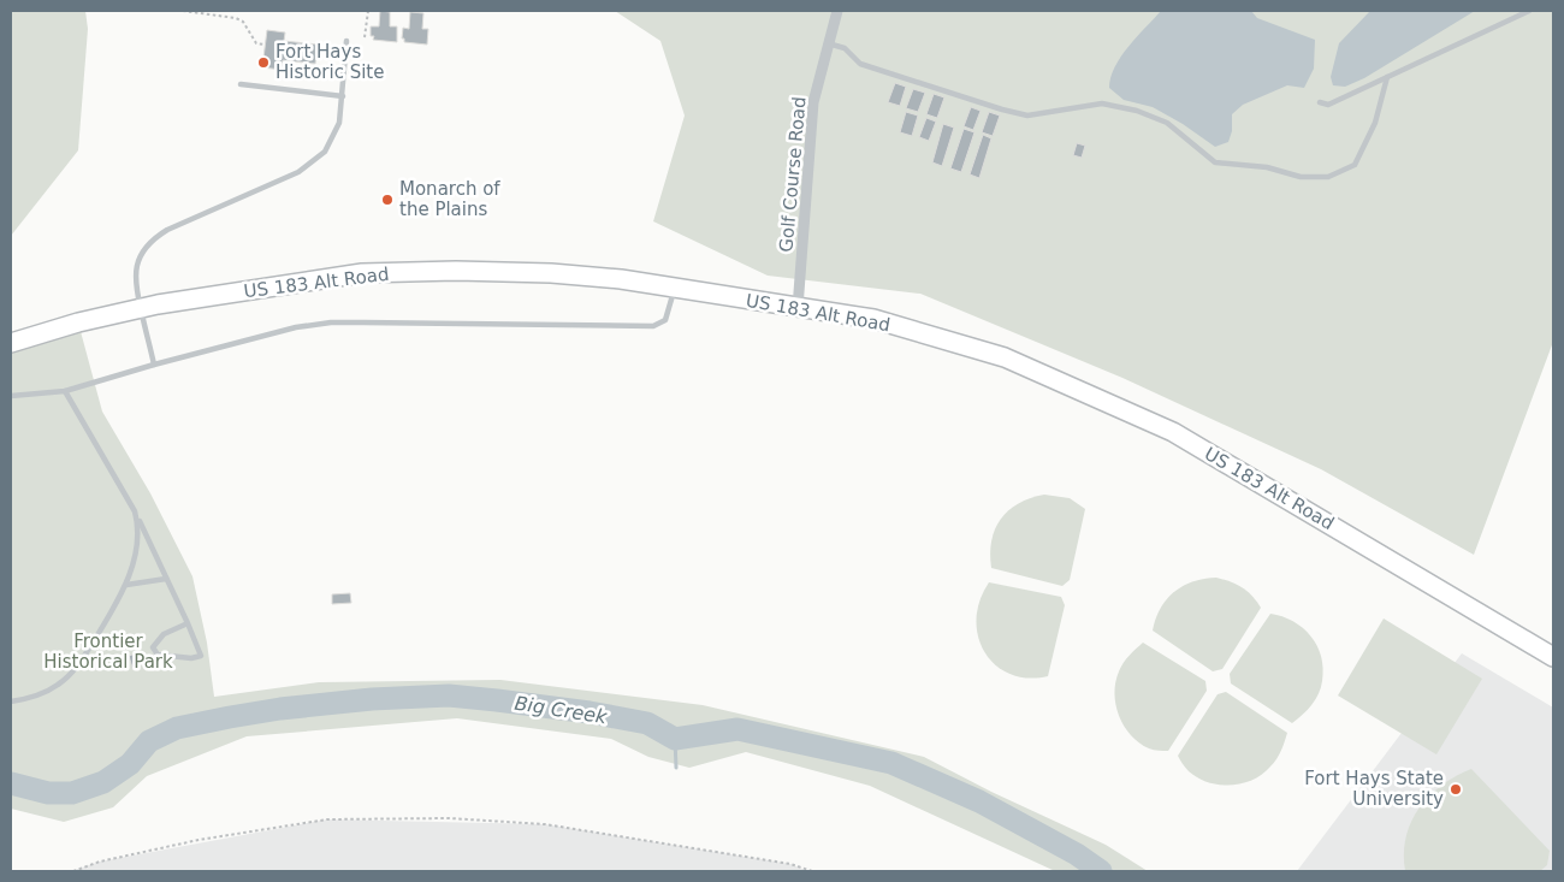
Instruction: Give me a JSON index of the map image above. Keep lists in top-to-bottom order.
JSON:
{
  "streets": {
    "highway": ["US 183 Alt Road"],
    "street": ["Golf Course Road"]
  },
  "crossings": [
    ["Golf Course Road", "US 183 Alt Road"]
  ],
  "water": ["Big Creek"],
  "parks": ["Frontier Historical Park"],
  "places": ["Fort Hays Historic Site", "Monarch of the Plains", "Fort Hays State University"]
}
